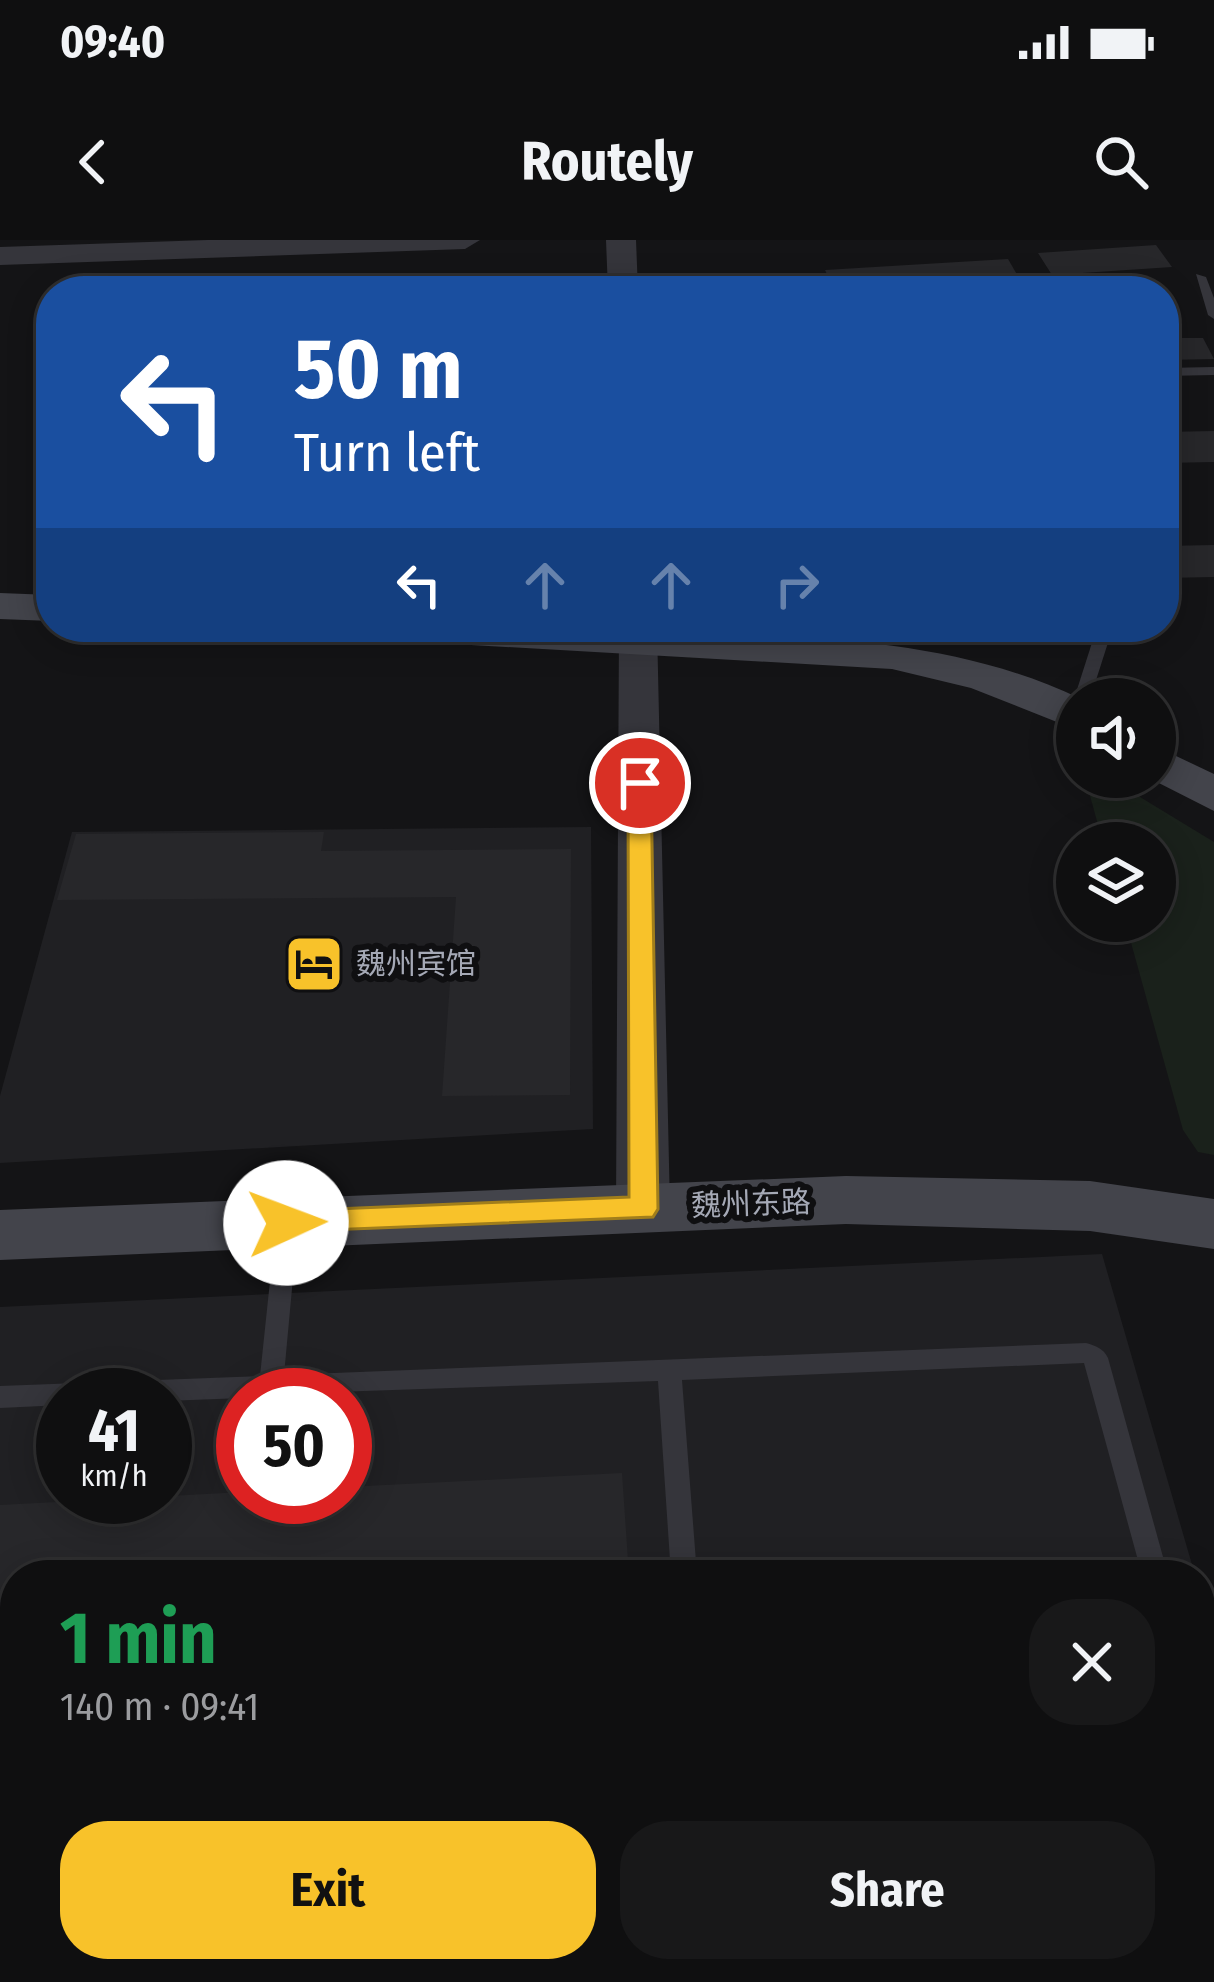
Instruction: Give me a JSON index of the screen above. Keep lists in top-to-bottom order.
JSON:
{
  "streets": {
    "main road": ["魏州东路"]
  },
  "places": {
    "hotel": ["魏州宾馆"]
  },
  "page": {
    "status": "09:40",
    "header": "Routely",
    "turn": ["50 m", "Turn left"],
    "speed": "41 km/h",
    "limit": "50",
    "heading": ["1 min", "140 m · 09:41"],
    "buttons": ["Exit", "Share"]
  }
}
